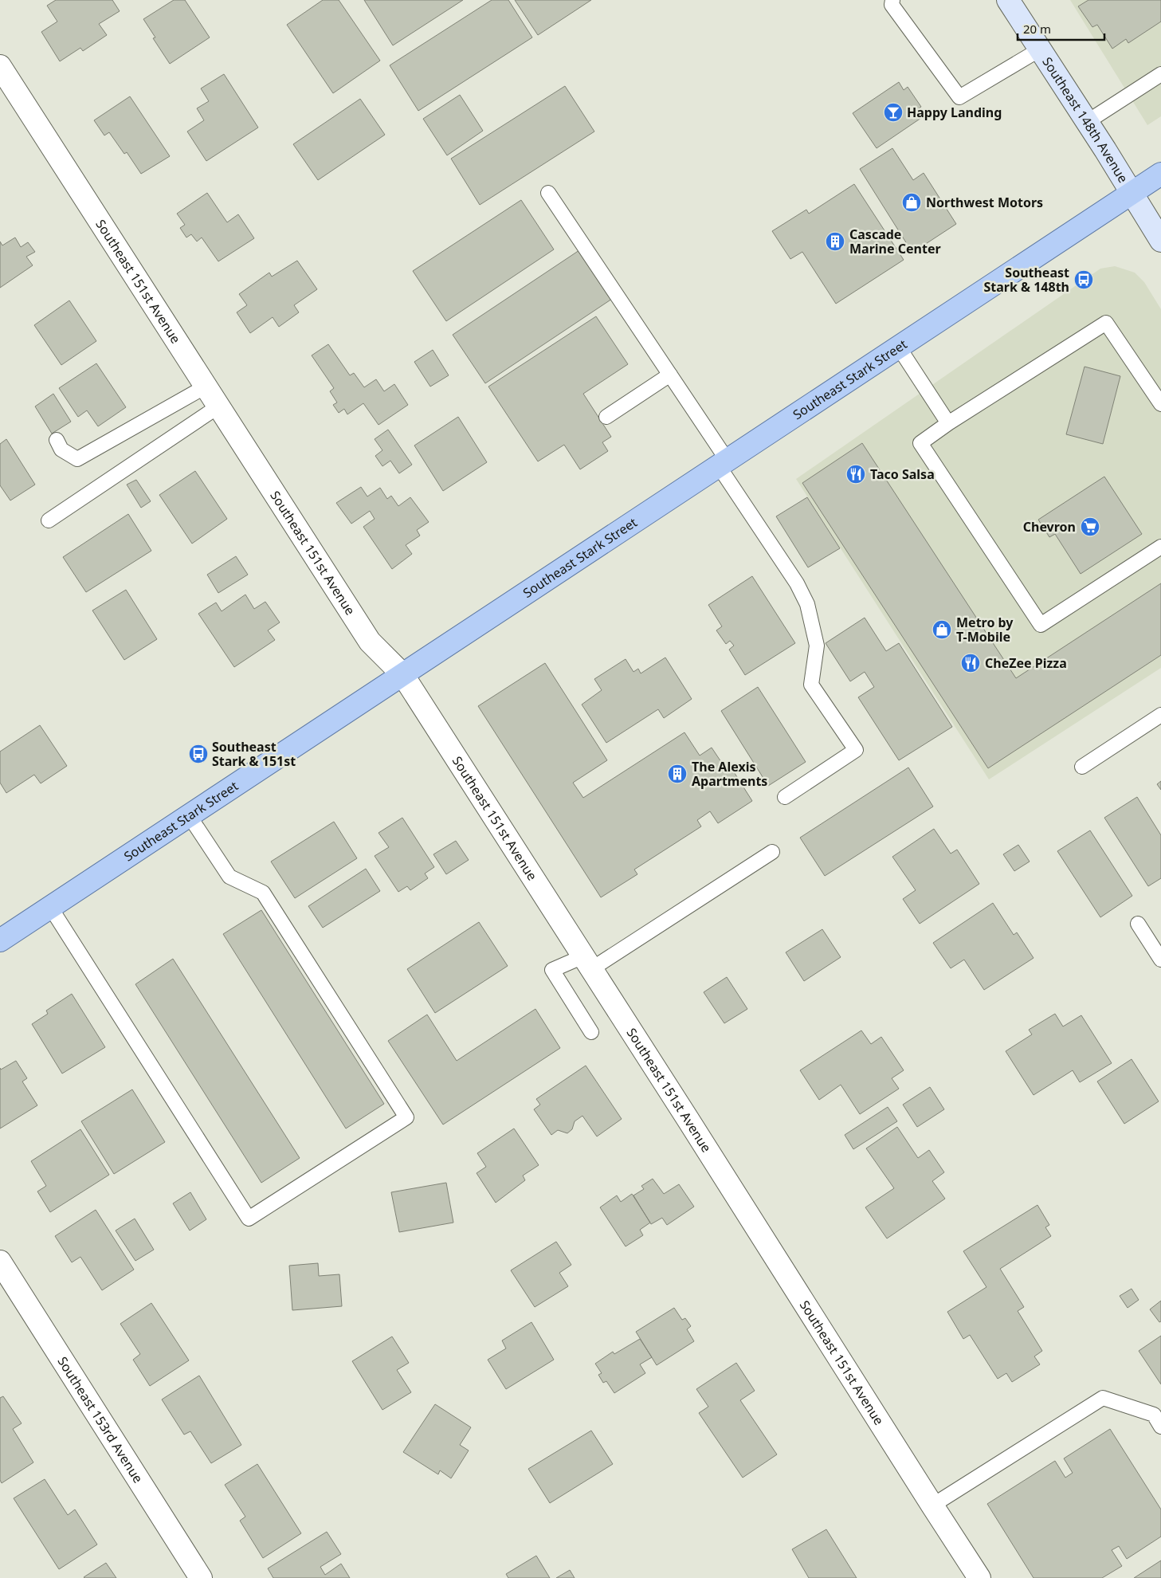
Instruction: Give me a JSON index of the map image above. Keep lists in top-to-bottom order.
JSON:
{
  "streets": {
    "main road": ["Southeast 148th Avenue", "Southeast Stark Street"],
    "street": ["Southeast 151st Avenue", "Southeast 153rd Avenue"]
  },
  "crossings": [
    ["Southeast 148th Avenue", "Southeast Stark Street"],
    ["Southeast 151st Avenue", "Southeast Stark Street"]
  ],
  "places": {
    "bar": ["Happy Landing"],
    "shop": ["Northwest Motors", "Metro by T-Mobile"],
    "building": ["Cascade Marine Center", "The Alexis Apartments"],
    "bus stop": ["Southeast Stark & 148th", "Southeast Stark & 151st"],
    "restaurant": ["Taco Salsa", "CheZee Pizza"],
    "supermarket": ["Chevron"]
  },
  "scale_bar": "20 m"
}
